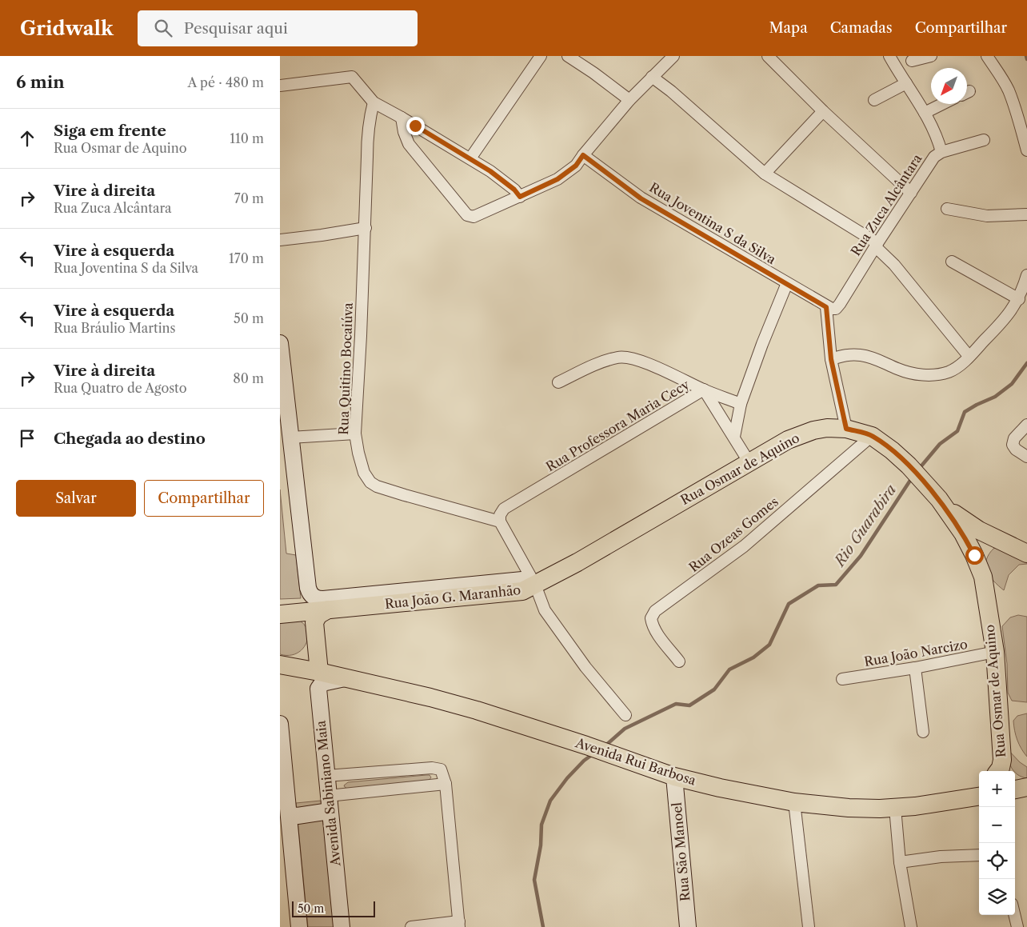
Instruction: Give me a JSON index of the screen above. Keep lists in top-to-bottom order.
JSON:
{
  "streets": {
    "main road": [
      "Rua Osmar de Aquino",
      "Rua João G. Maranhão",
      "Avenida Rui Barbosa",
      "Avenida Sabiniano Maia",
      "Rua São Manoel"
    ],
    "street": [
      "Rua Zuca Alcântara",
      "Rua Joventina S da Silva",
      "Rua Quitino Bocaiúva",
      "Rua Professora Maria Cecy",
      "Rua Ozeas Gomes",
      "Rua João Narcizo"
    ]
  },
  "crossings": [
    ["Rua Zuca Alcântara", "Rua Joventina S da Silva"],
    ["Rua Quitino Bocaiúva", "Rua Professora Maria Cecy"],
    ["Rua Professora Maria Cecy", "Rua Osmar de Aquino"],
    ["Rua Osmar de Aquino", "Rua Ozeas Gomes"],
    ["Rua Osmar de Aquino", "Rua João G. Maranhão"],
    ["Rua Osmar de Aquino", "Rua João Narcizo"],
    ["Avenida Rui Barbosa", "Avenida Sabiniano Maia"],
    ["Avenida Rui Barbosa", "Rua São Manoel"]
  ],
  "water": ["Rio Guarabira"],
  "scale_bar": "50 m",
  "north": "bottom left",
  "page": {
    "header": "Gridwalk",
    "search": "Pesquisar aqui",
    "nav": ["Mapa", "Camadas", "Compartilhar"],
    "heading": ["6 min", "A pé · 480 m"],
    "list": [
      ["Siga em frente", "Rua Osmar de Aquino", "110 m"],
      ["Vire à direita", "Rua Zuca Alcântara", "70 m"],
      ["Vire à esquerda", "Rua Joventina S da Silva", "170 m"],
      ["Vire à esquerda", "Rua Bráulio Martins", "50 m"],
      ["Vire à direita", "Rua Quatro de Agosto", "80 m"],
      "Chegada ao destino"
    ],
    "buttons": ["Salvar", "Compartilhar"],
    "map_buttons": ["+", "−"],
    "scale": "50 m"
  }
}
